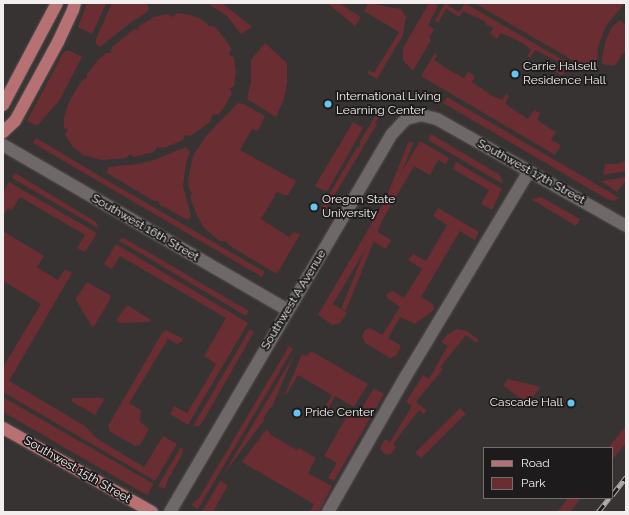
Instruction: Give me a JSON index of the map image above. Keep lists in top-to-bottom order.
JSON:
{
  "streets": {
    "main road": ["Southwest 15th Street"],
    "street": ["Southwest 17th Street", "Southwest 16th Street", "Southwest A Avenue"]
  },
  "crossings": [
    ["Southwest 17th Street", "Southwest A Avenue"],
    ["Southwest 16th Street", "Southwest A Avenue"]
  ],
  "places": [
    "Carrie Halsell Residence Hall",
    "International Living Learning Center",
    "Oregon State University",
    "Cascade Hall",
    "Pride Center"
  ],
  "legend": ["Road", "Park"]
}
